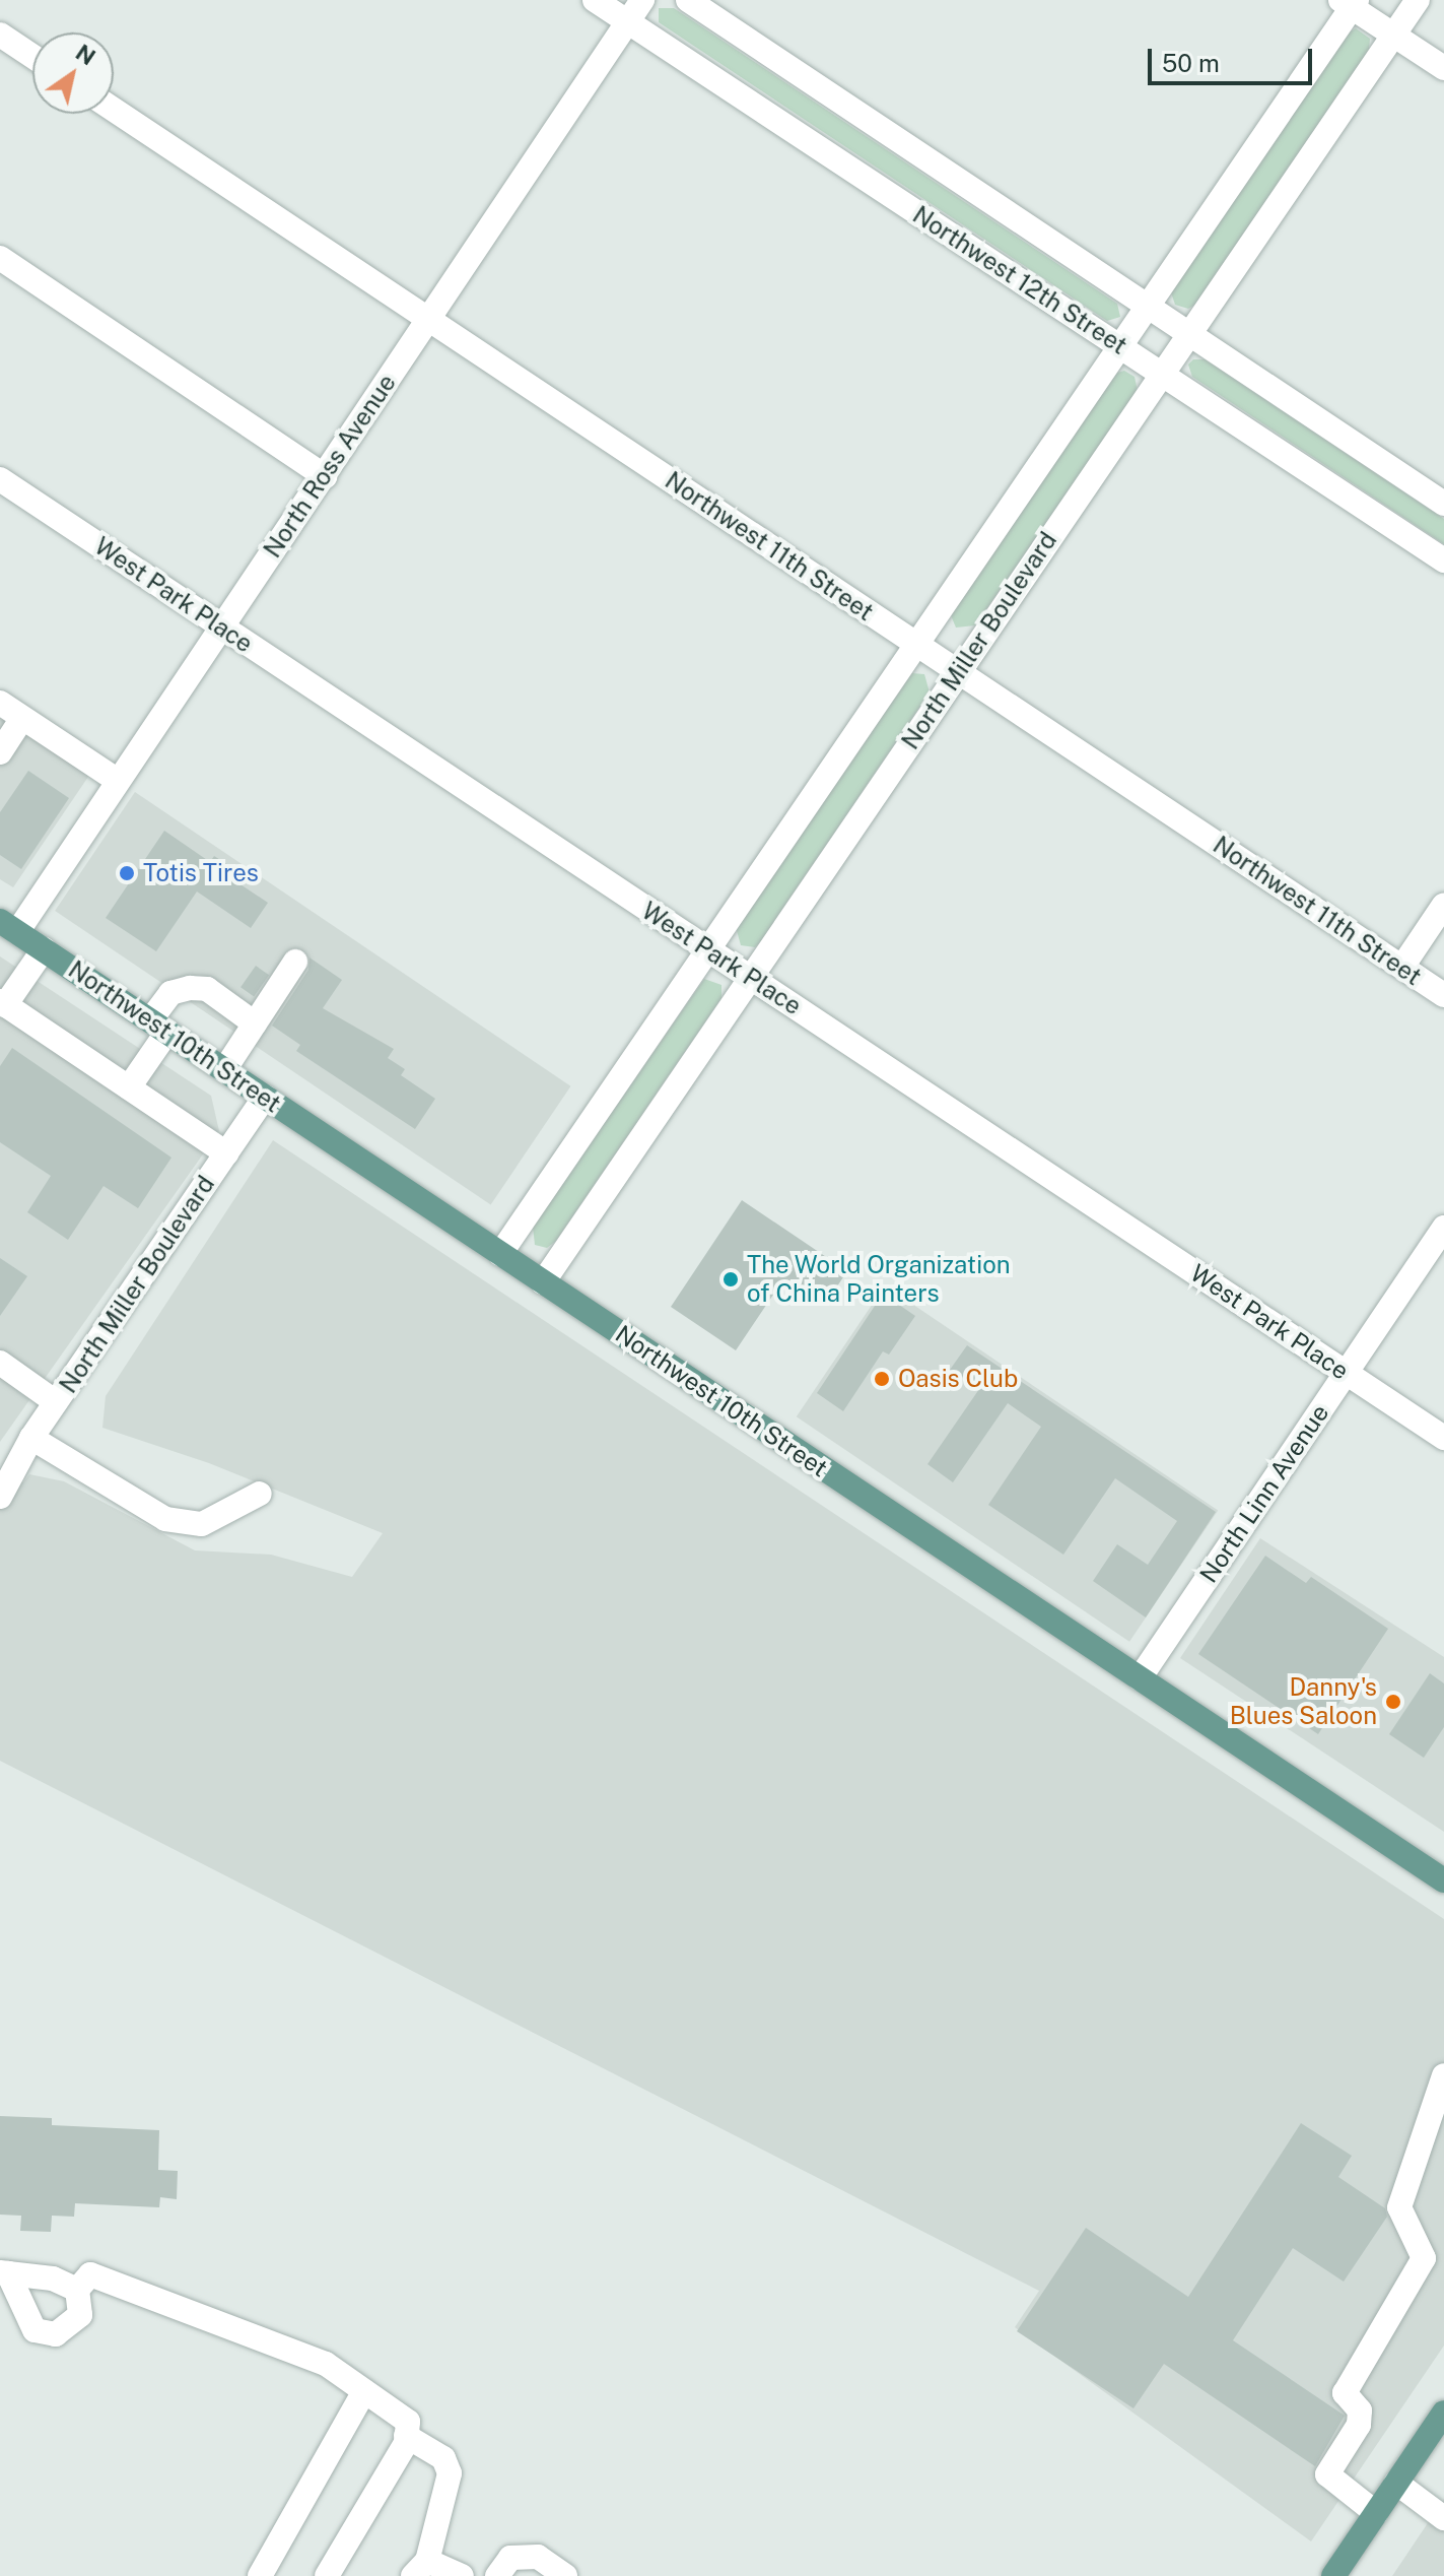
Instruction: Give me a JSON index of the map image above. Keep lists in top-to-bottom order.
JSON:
{
  "streets": {
    "main road": ["Northwest 10th Street"],
    "street": [
      "Northwest 12th Street",
      "North Ross Avenue",
      "Northwest 11th Street",
      "West Park Place",
      "North Miller Boulevard",
      "North Linn Avenue"
    ]
  },
  "crossings": [
    ["Northwest 12th Street", "North Ross Avenue"],
    ["Northwest 12th Street", "North Miller Boulevard"],
    ["North Ross Avenue", "Northwest 11th Street"],
    ["North Ross Avenue", "West Park Place"],
    ["North Ross Avenue", "Northwest 10th Street"],
    ["Northwest 11th Street", "North Miller Boulevard"],
    ["West Park Place", "North Miller Boulevard"],
    ["West Park Place", "North Linn Avenue"],
    ["North Miller Boulevard", "Northwest 10th Street"],
    ["Northwest 10th Street", "North Linn Avenue"]
  ],
  "places": [
    "Totis Tires",
    "The World Organization of China Painters",
    "Oasis Club",
    "Danny's Blues Saloon"
  ],
  "scale_bar": "50 m",
  "north": "top right"
}
